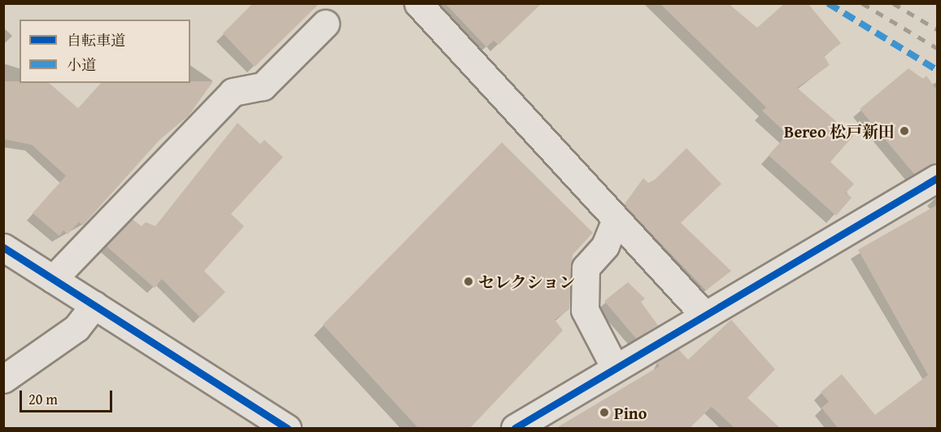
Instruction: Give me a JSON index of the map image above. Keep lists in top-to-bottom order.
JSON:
{
  "places": ["Bereo 松戸新田", "セレクション", "Pino"],
  "legend": ["自転車道", "小道"],
  "scale_bar": "20 m"
}
